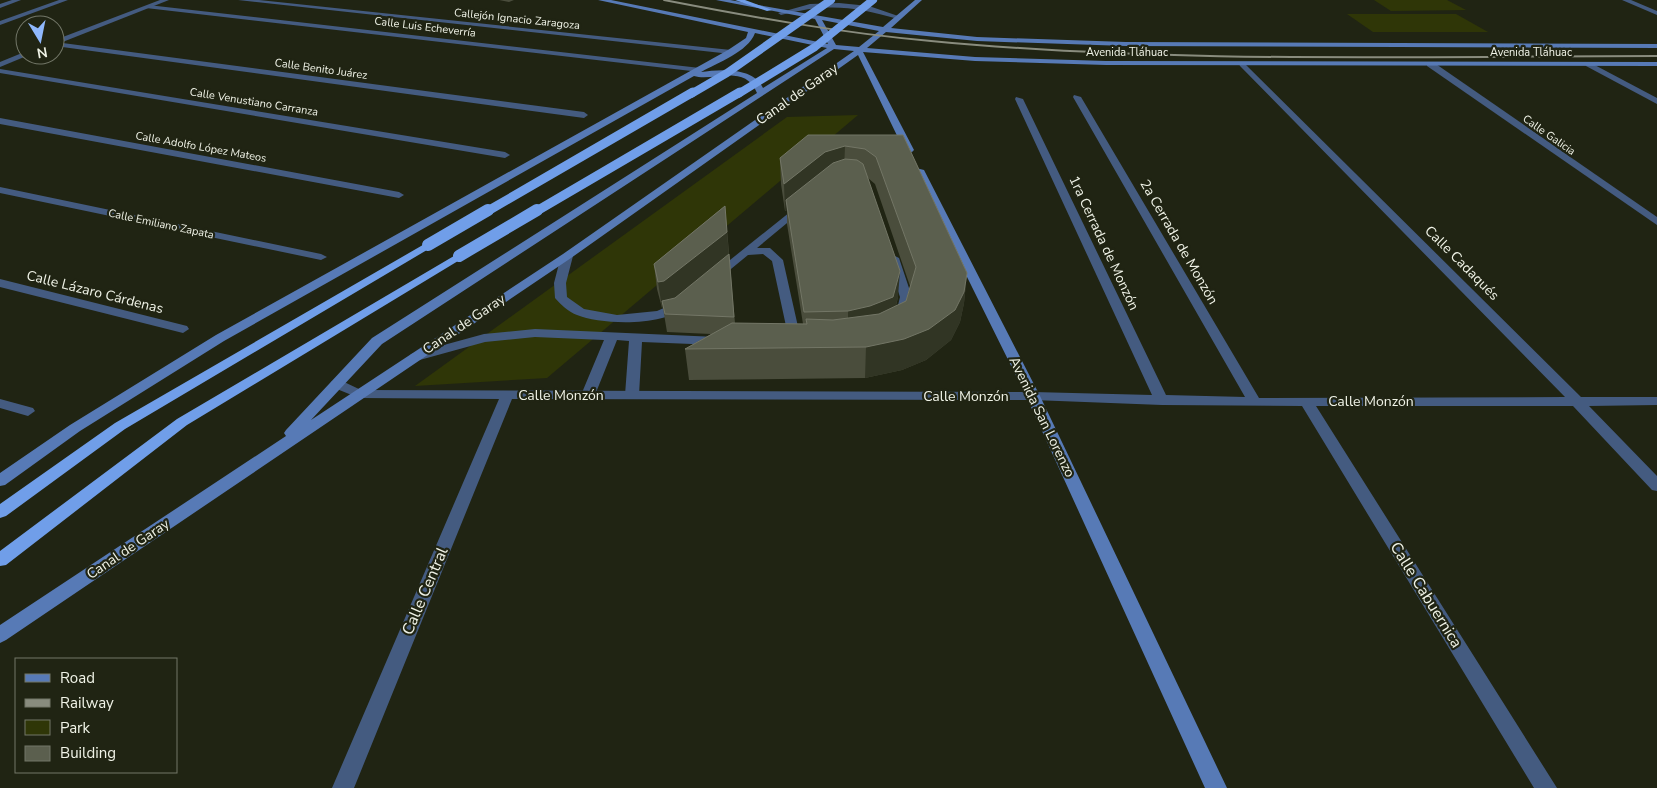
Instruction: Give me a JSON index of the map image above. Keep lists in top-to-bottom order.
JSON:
{
  "streets": {
    "highway": ["Canal de Garay"],
    "main road": ["Avenida Tláhuac", "Avenida San Lorenzo"],
    "street": [
      "Callejón Ignacio Zaragoza",
      "Calle Luis Echeverría",
      "Calle Benito Juárez",
      "Calle Venustiano Carranza",
      "Calle Galicia",
      "Calle Adolfo López Mateos",
      "Calle Emiliano Zapata",
      "2a Cerrada de Monzón",
      "1ra Cerrada de Monzón",
      "Calle Cadaqués",
      "Calle Lázaro Cárdenas",
      "Calle Monzón",
      "Calle Central",
      "Calle Cabuernica"
    ]
  },
  "crossings": [
    ["Avenida Tláhuac", "Canal de Garay"],
    ["Avenida Tláhuac", "Calle Galicia"],
    ["Avenida Tláhuac", "Calle Cadaqués"],
    ["Avenida Tláhuac", "Avenida San Lorenzo"],
    ["Canal de Garay", "Calle Monzón"],
    ["Canal de Garay", "Avenida San Lorenzo"],
    ["2a Cerrada de Monzón", "Calle Monzón"],
    ["1ra Cerrada de Monzón", "Calle Monzón"],
    ["Calle Cadaqués", "Calle Monzón"],
    ["Calle Monzón", "Avenida San Lorenzo"],
    ["Calle Monzón", "Calle Central"],
    ["Calle Monzón", "Calle Cabuernica"]
  ],
  "legend": [
    "Road",
    "Railway",
    "Park",
    "Building"
  ],
  "north": "bottom"
}
